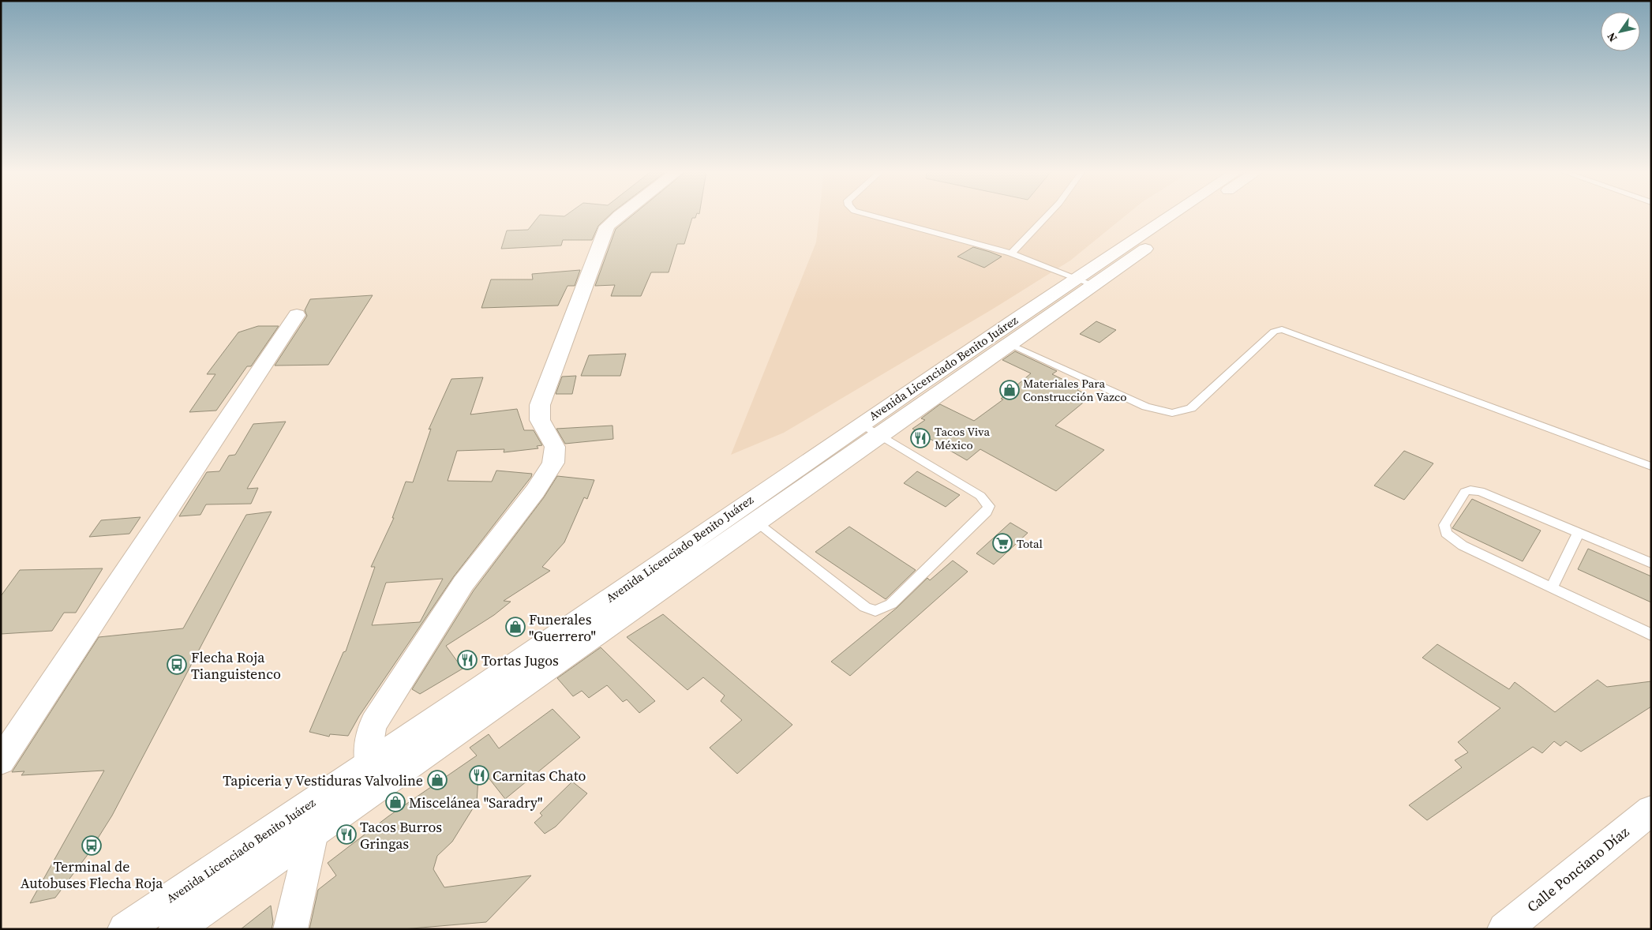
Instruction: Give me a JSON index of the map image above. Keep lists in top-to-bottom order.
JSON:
{
  "streets": {
    "main road": ["Avenida Licenciado Benito Juárez", "Calle Ponciano Díaz"]
  },
  "places": {
    "shop": [
      "Materiales Para Construcción Vazco",
      "Funerales \"Guerrero\"",
      "Tapiceria y Vestiduras Valvoline",
      "Miscelánea \"Saradry\""
    ],
    "restaurant": [
      "Tacos Viva México",
      "Tortas Jugos",
      "Carnitas Chato",
      "Tacos Burros Gringas"
    ],
    "supermarket": ["Total"],
    "bus stop": ["Flecha Roja Tianguistenco", "Terminal de Autobuses Flecha Roja"]
  },
  "north": "bottom left"
}
